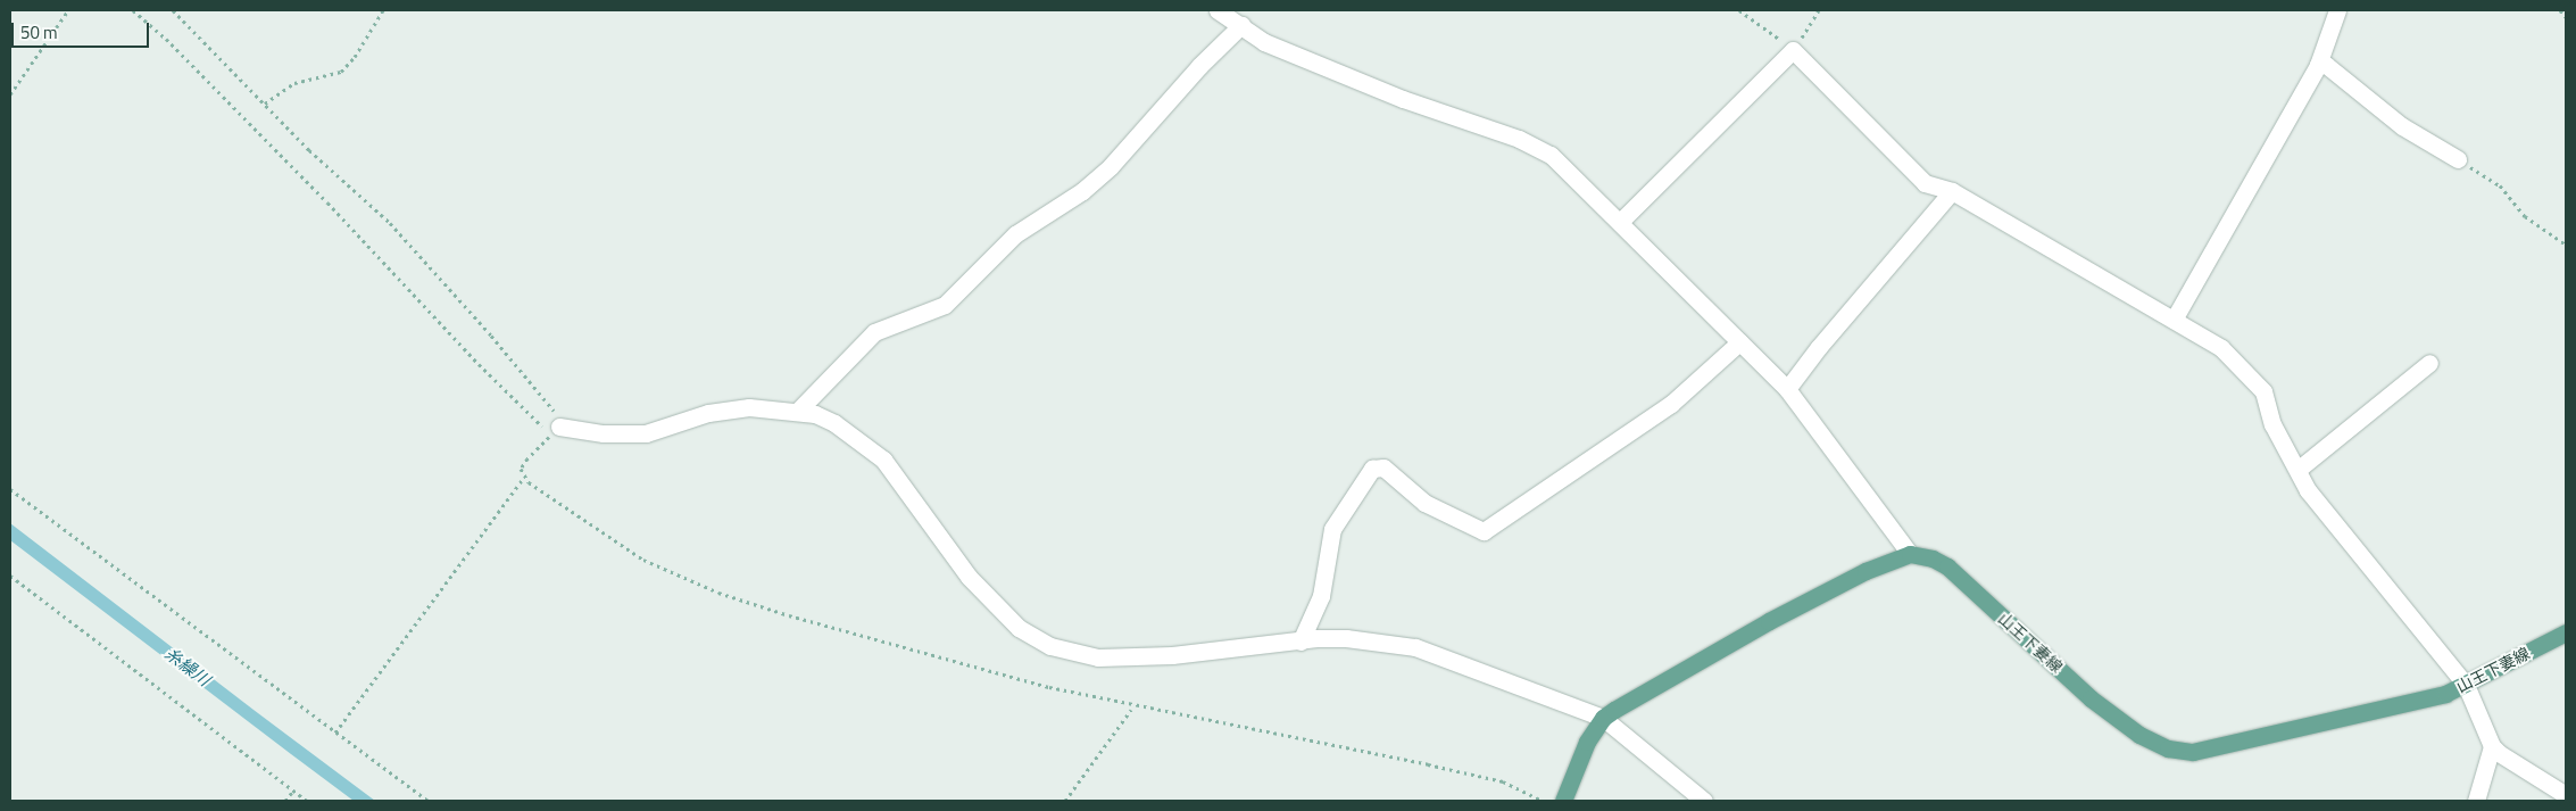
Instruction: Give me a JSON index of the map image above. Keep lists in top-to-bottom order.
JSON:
{
  "streets": {
    "main road": ["山王下妻線"]
  },
  "water": ["糸繰川"],
  "scale_bar": "50 m"
}
